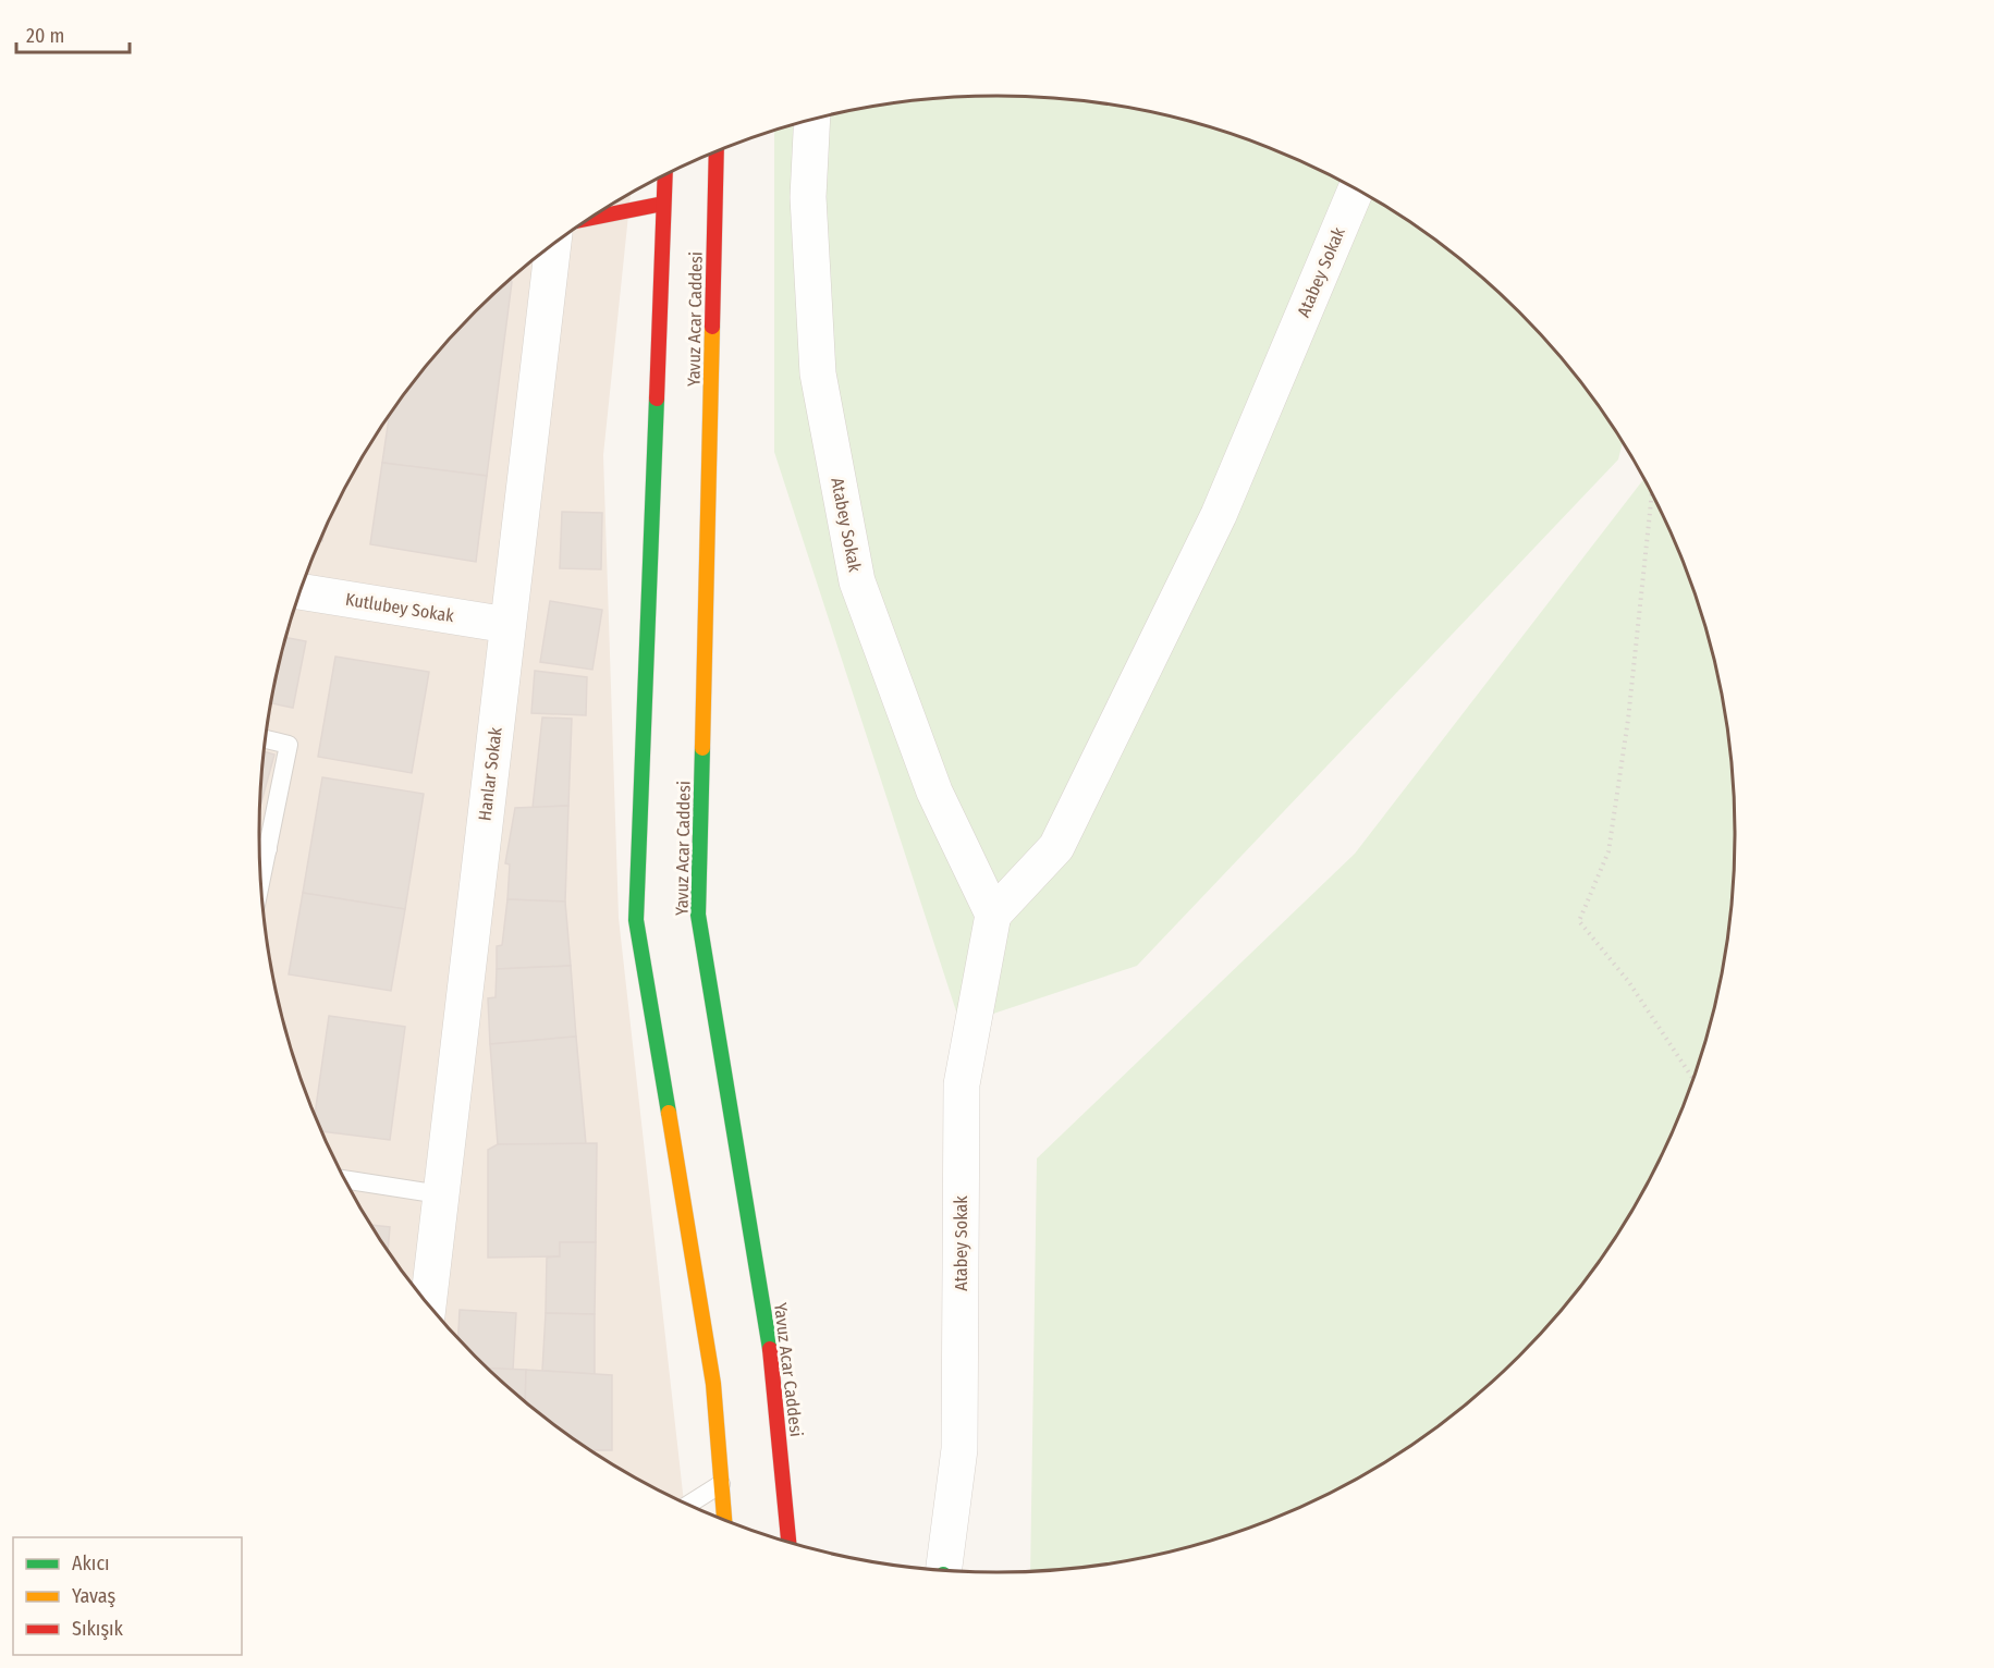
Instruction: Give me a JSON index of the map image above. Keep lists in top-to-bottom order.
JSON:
{
  "streets": {
    "main road": ["Yavuz Acar Caddesi"],
    "street": ["Atabey Sokak", "Kutlubey Sokak", "Hanlar Sokak"]
  },
  "crossings": [
    ["Kutlubey Sokak", "Hanlar Sokak"]
  ],
  "legend": ["Akıcı", "Yavaş", "Sıkışık"],
  "scale_bar": "20 m"
}
